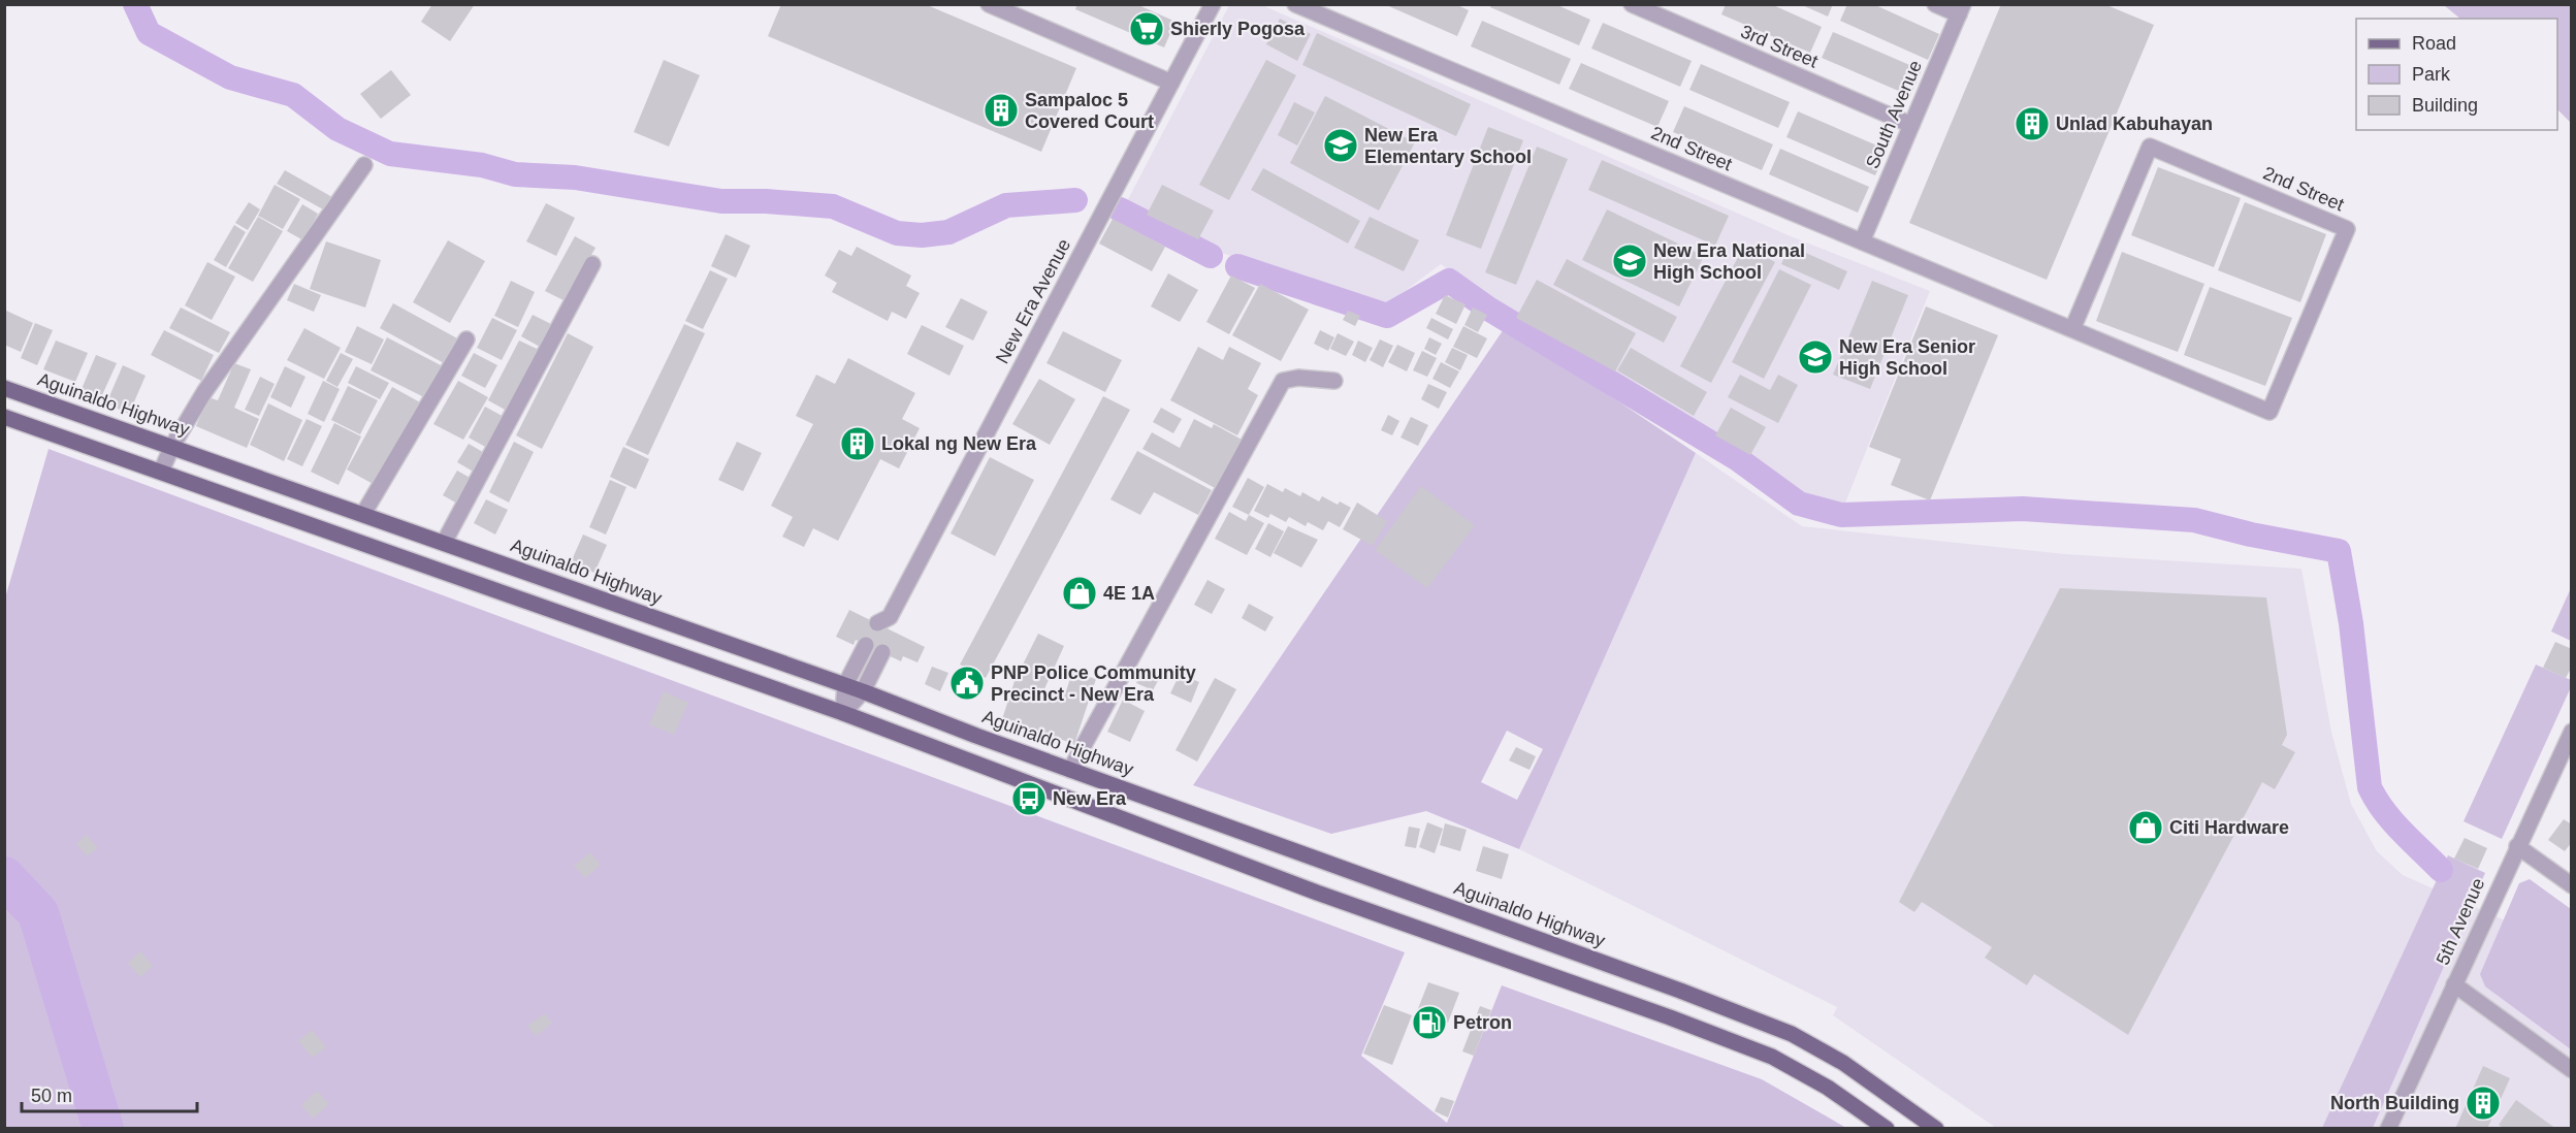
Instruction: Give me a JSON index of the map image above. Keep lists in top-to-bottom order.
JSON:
{
  "streets": {
    "main road": ["Aguinaldo Highway"],
    "street": [
      "3rd Street",
      "South Avenue",
      "2nd Street",
      "New Era Avenue",
      "5th Avenue"
    ]
  },
  "crossings": [
    ["3rd Street", "South Avenue"],
    ["South Avenue", "2nd Street"]
  ],
  "places": {
    "supermarket": ["Shierly Pogosa"],
    "building": [
      "Sampaloc 5 Covered Court",
      "Unlad Kabuhayan",
      "Lokal ng New Era",
      "North Building"
    ],
    "school or university": ["New Era Elementary School", "New Era National High School", "New Era Senior High School"],
    "shop": ["4E 1A", "Citi Hardware"],
    "public building": ["PNP Police Community Precinct - New Era"],
    "bus stop": ["New Era"],
    "fuel station": ["Petron"]
  },
  "legend": ["Road", "Park", "Building"],
  "scale_bar": "50 m"
}
